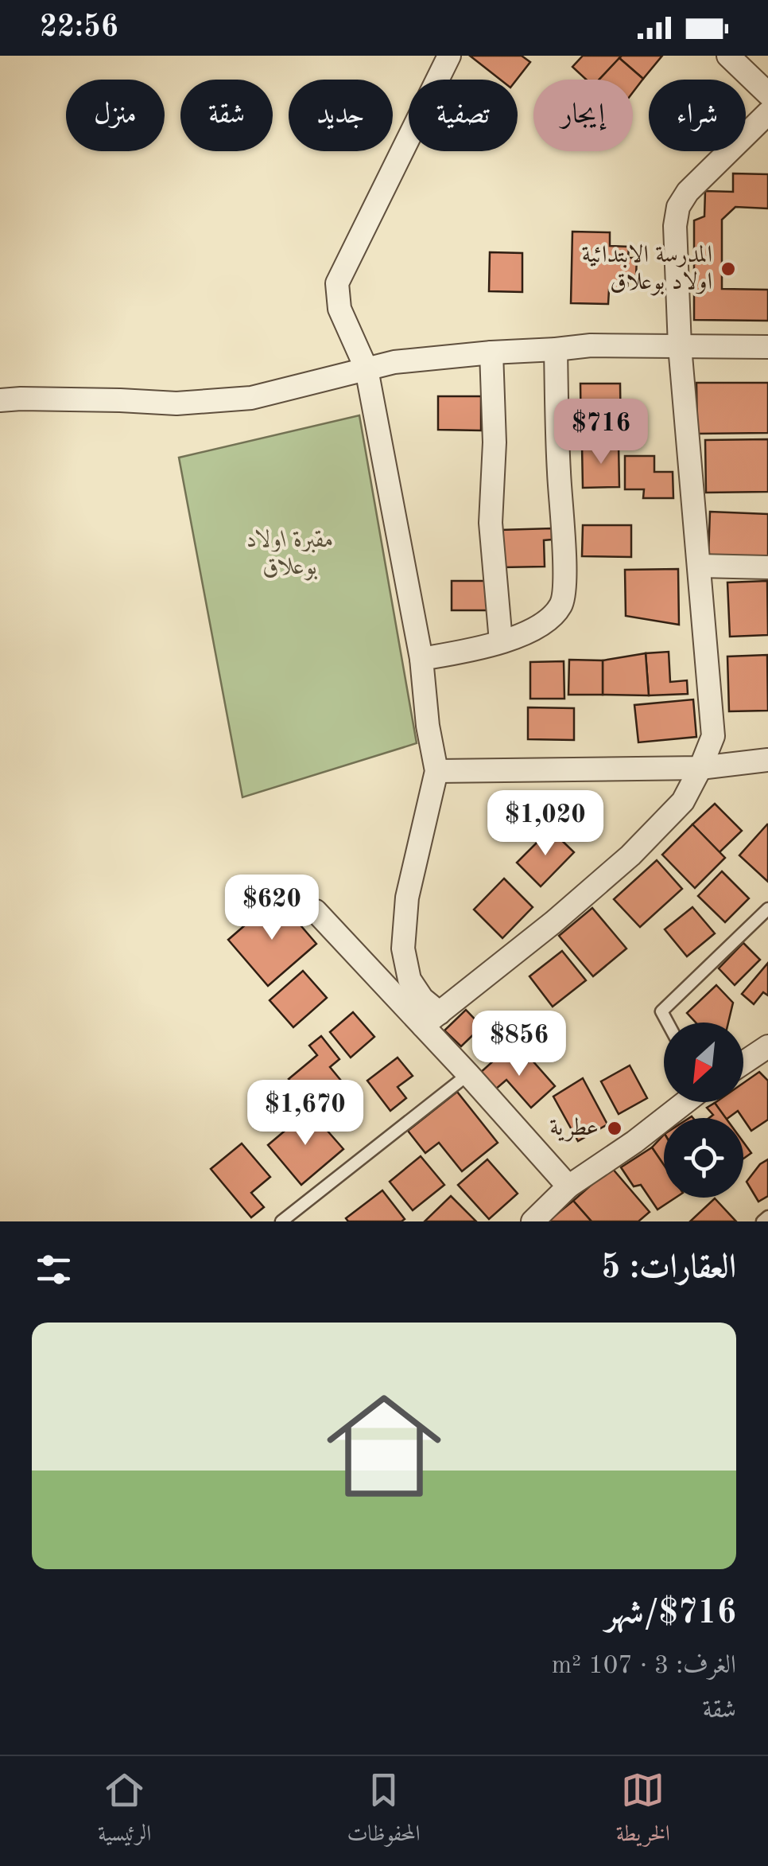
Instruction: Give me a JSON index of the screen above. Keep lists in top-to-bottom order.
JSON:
{
  "parks": ["مقبرة اولاد بوعلاق"],
  "places": ["المدرسة الابتدائية اولاد بوعلاق", "عطرية"],
  "north": "bottom left",
  "page": {
    "status": "22:56",
    "chip": [
      "شراء",
      "إيجار",
      "تصفية",
      "جديد",
      "شقة",
      "منزل"
    ],
    "price": [
      "$716",
      "$1,020",
      "$620",
      "$856",
      "$1,670"
    ],
    "heading": "العقارات: 5",
    "list": [
      {
        "name": "$716/شهر",
        "note": "الغرف: 3 · 107 m² · شقة"
      }
    ],
    "tabs": ["الخريطة", "المحفوظات", "الرئيسية"]
  }
}
